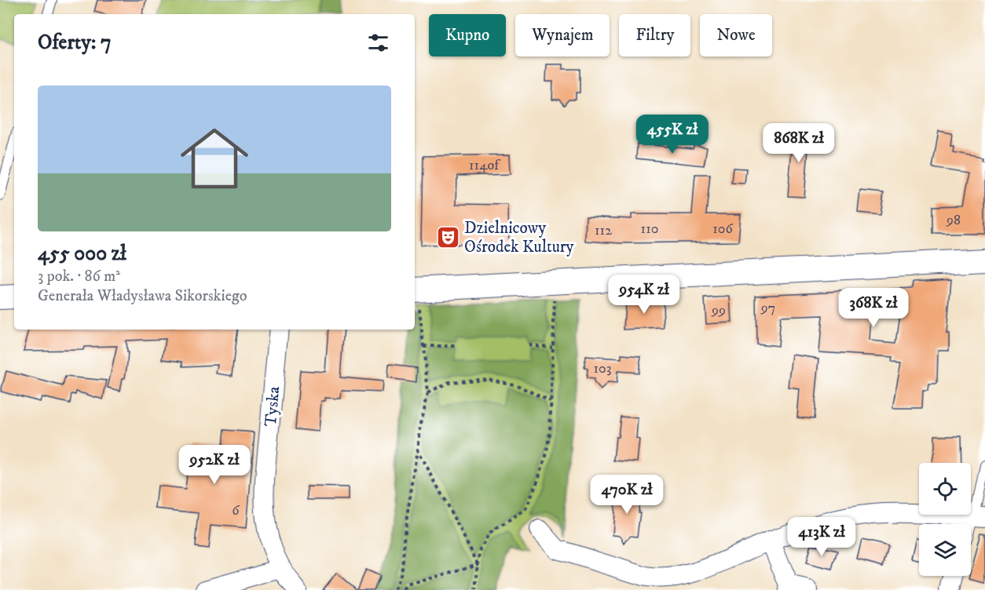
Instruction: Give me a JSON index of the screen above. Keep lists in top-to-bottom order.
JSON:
{
  "streets": {
    "street": ["Tyska"]
  },
  "places": {
    "theatre": ["Dzielnicowy Ośrodek Kultury"]
  },
  "house_numbers": [
    "114of",
    "98",
    "110",
    "106",
    "112",
    "97",
    "99",
    "103",
    "6"
  ],
  "page": {
    "chip": [
      "Kupno",
      "Wynajem",
      "Filtry",
      "Nowe"
    ],
    "heading": "Oferty: 7",
    "list": [
      {
        "name": "455 000 zł",
        "note": "3 pok. · 86 m² · Generała Władysława Sikorskiego"
      }
    ],
    "price": [
      "455K zł",
      "868K zł",
      "954K zł",
      "368K zł",
      "952K zł",
      "470K zł",
      "413K zł"
    ]
  }
}
